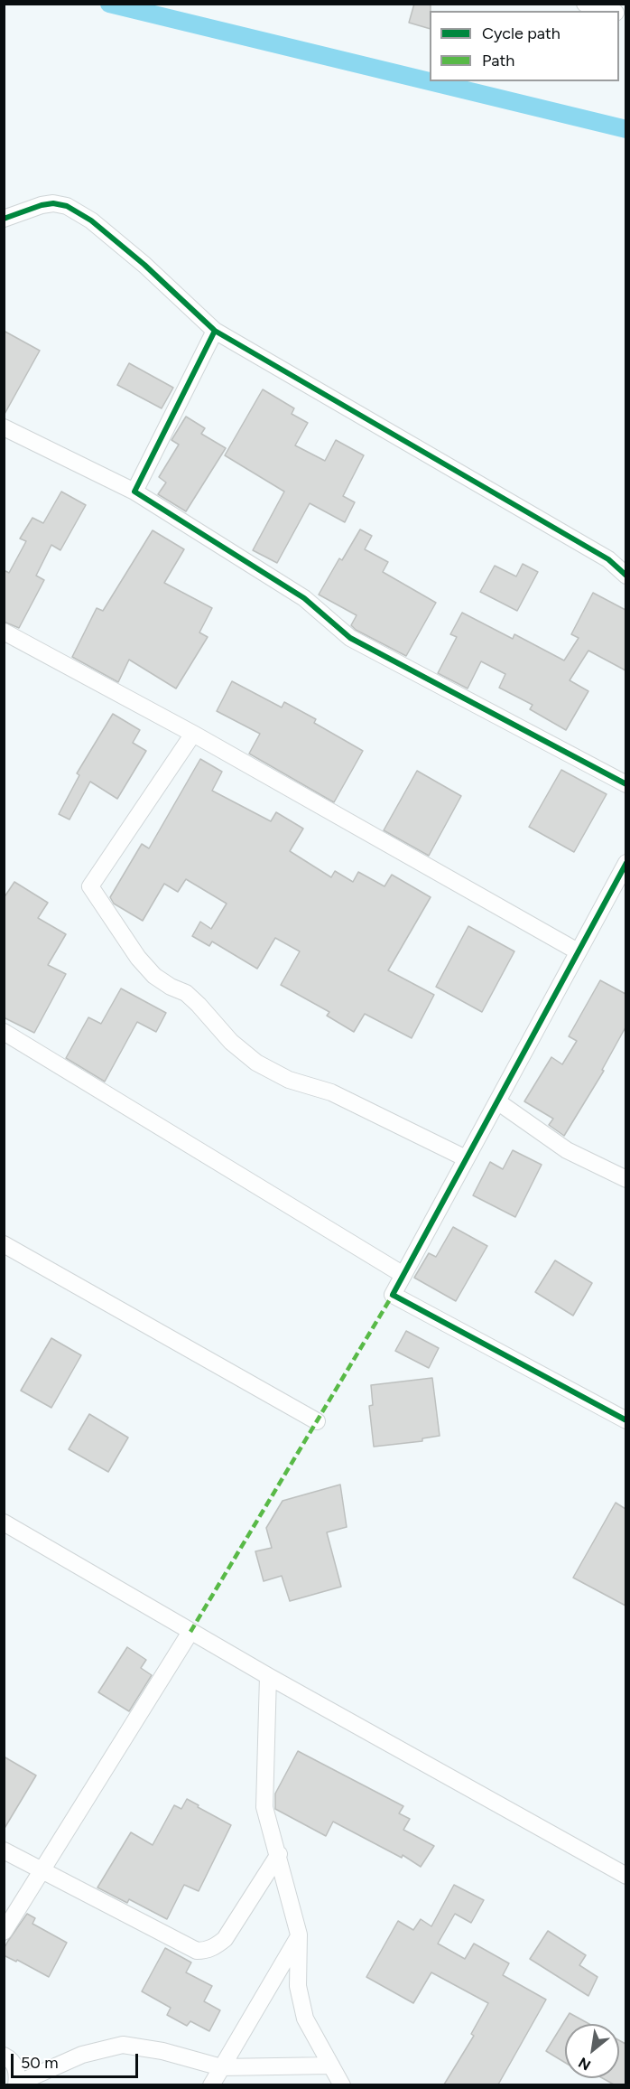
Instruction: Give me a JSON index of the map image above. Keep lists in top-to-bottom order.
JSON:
{
  "legend": ["Cycle path", "Path"],
  "scale_bar": "50 m",
  "north": "bottom left"
}
